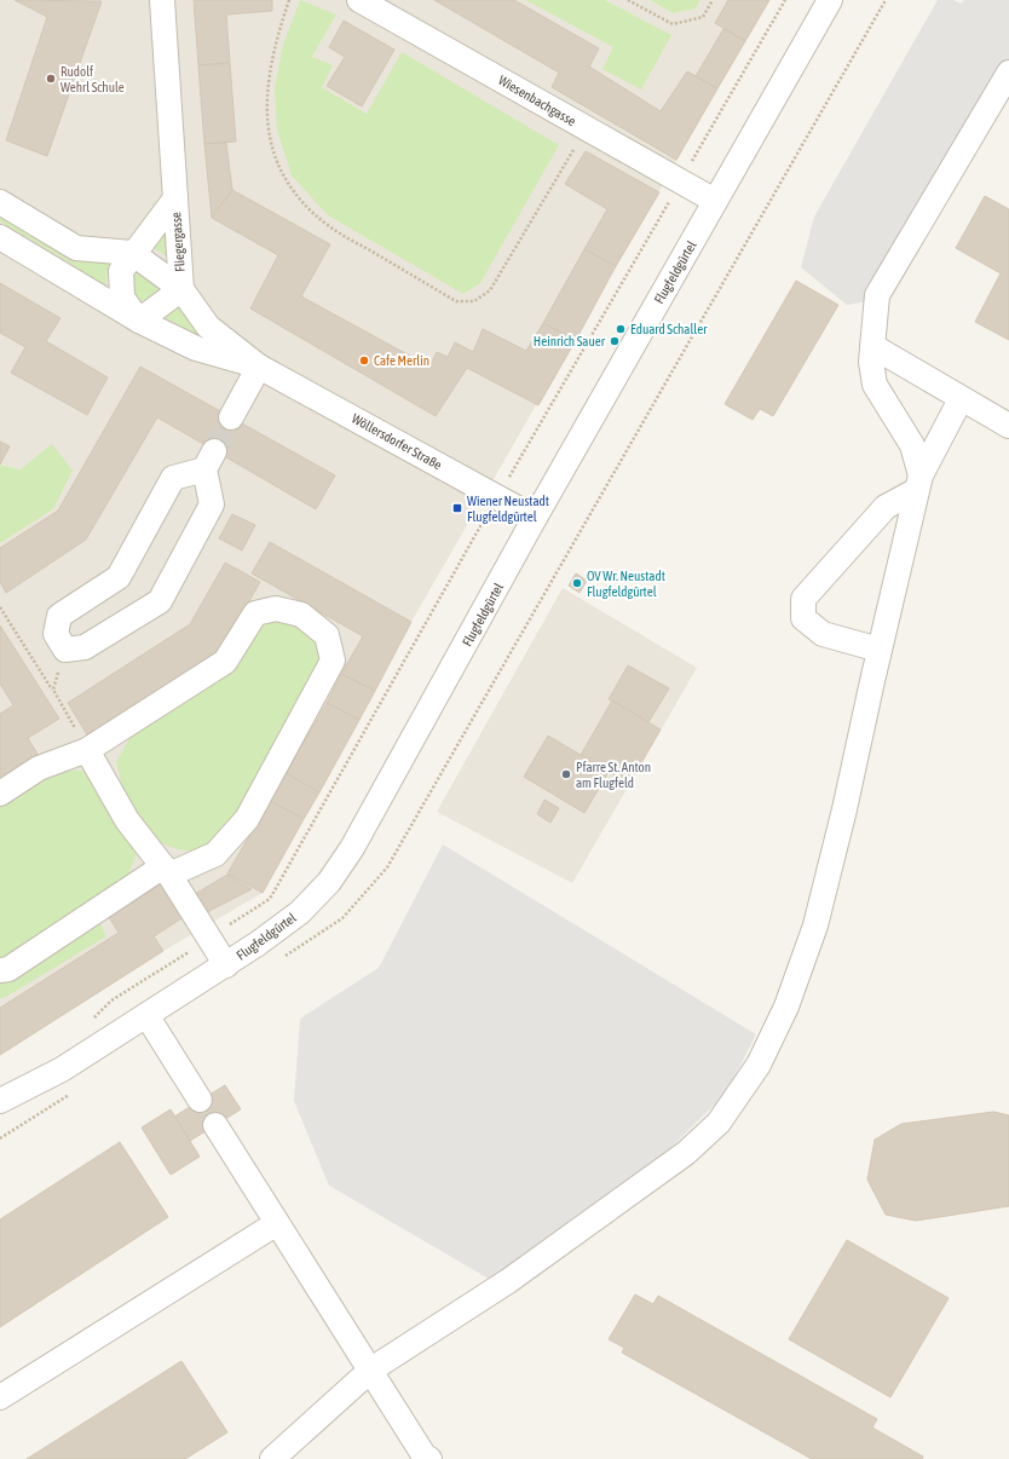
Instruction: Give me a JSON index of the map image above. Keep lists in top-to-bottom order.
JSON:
{
  "streets": {
    "street": [
      "Wiesenbachgasse",
      "Fliegergasse",
      "Flugfeldgürtel",
      "Wöllersdorfer Straße"
    ]
  },
  "crossings": [
    ["Wiesenbachgasse", "Flugfeldgürtel"],
    ["Fliegergasse", "Wöllersdorfer Straße"],
    ["Flugfeldgürtel", "Wöllersdorfer Straße"]
  ],
  "places": {
    "other": [
      "Rudolf Wehrl Schule",
      "Eduard Schaller",
      "Heinrich Sauer",
      "Cafe Merlin",
      "OV Wr. Neustadt Flugfeldgürtel",
      "Pfarre St. Anton am Flugfeld"
    ],
    "transit": ["Wiener Neustadt Flugfeldgürtel"]
  }
}
